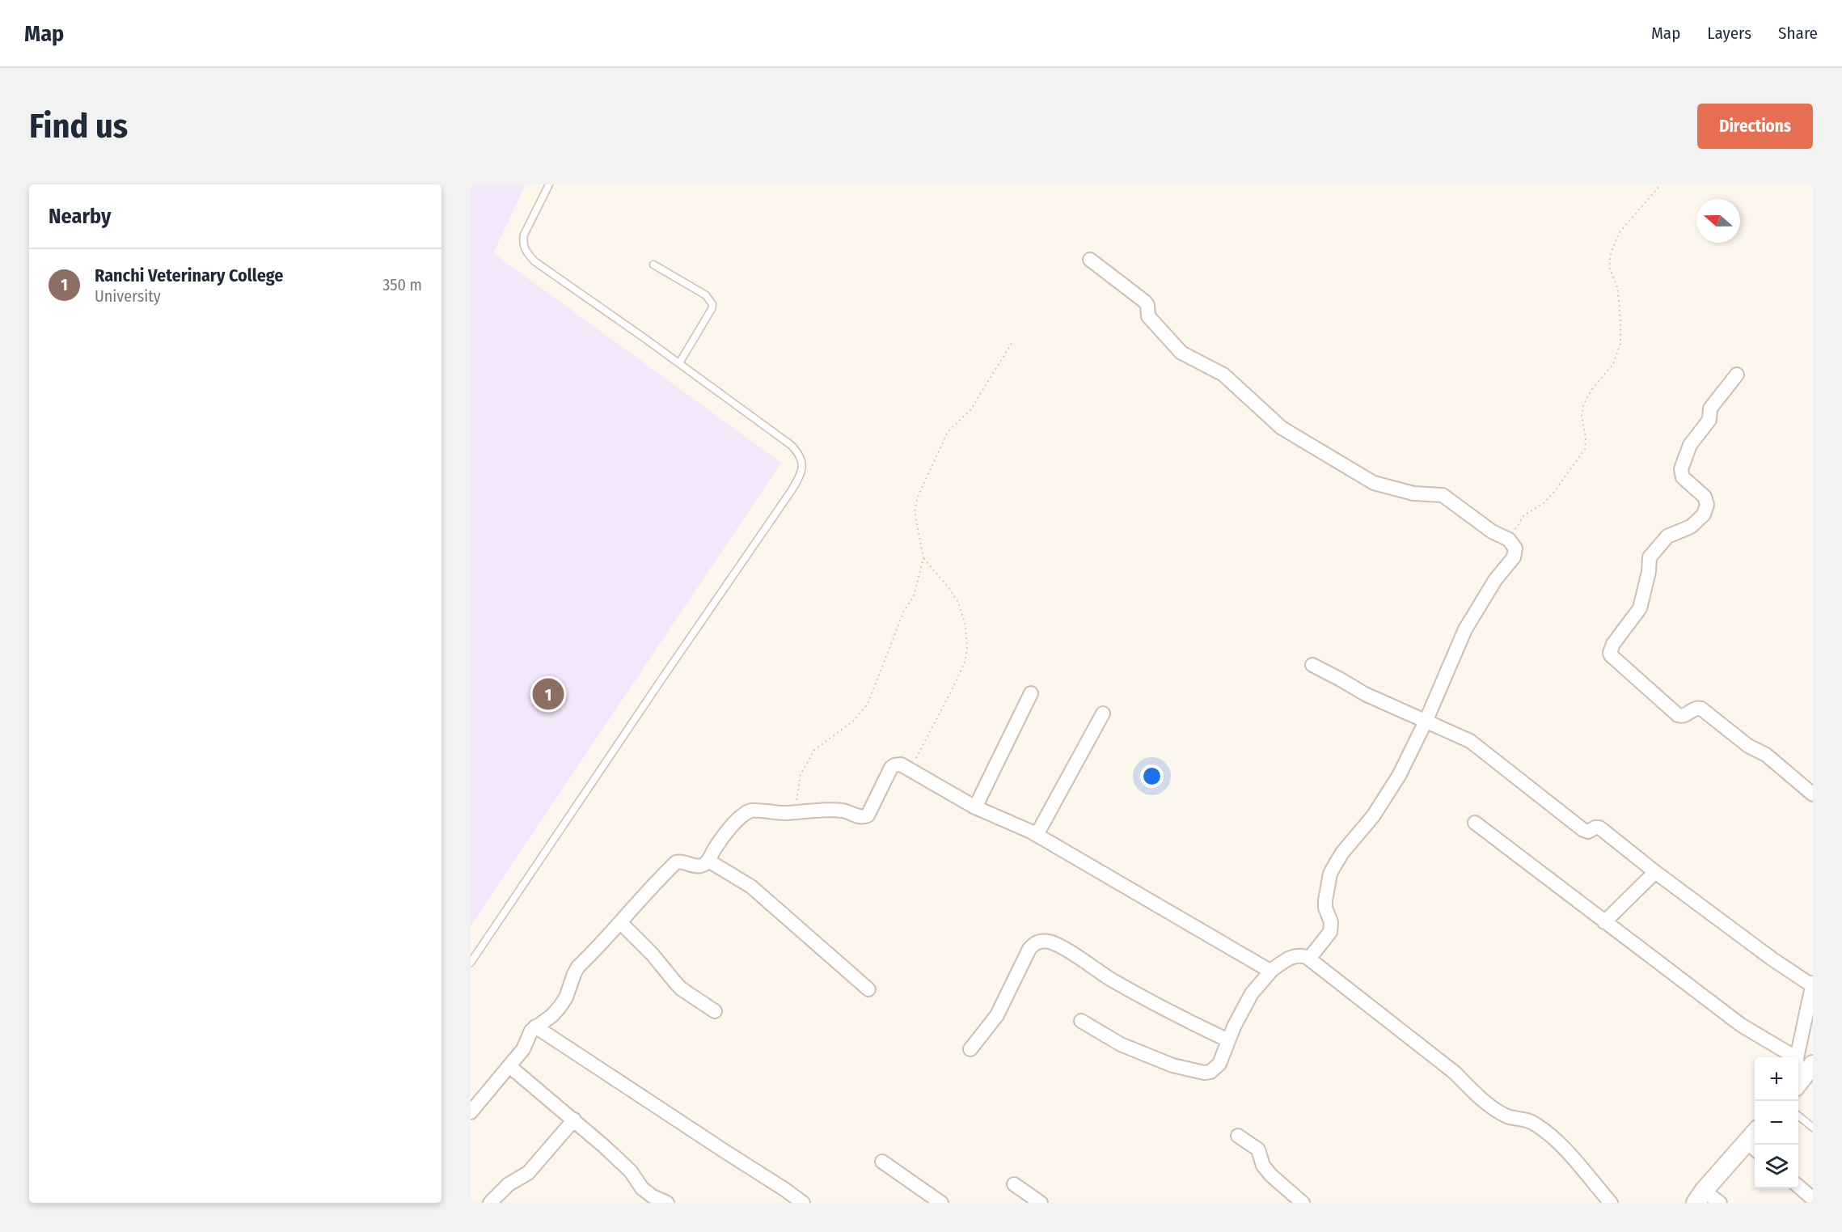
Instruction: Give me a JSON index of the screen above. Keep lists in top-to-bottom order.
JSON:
{
  "north": "left",
  "page": {
    "header": "Map",
    "nav": ["Map", "Layers", "Share"],
    "buttons": "Directions",
    "title": "Find us",
    "heading": "Nearby",
    "list": [
      {
        "mark": "1",
        "name": "Ranchi Veterinary College",
        "note": "University",
        "value": "350 m"
      }
    ],
    "pins": "1",
    "map_buttons": ["+", "−"]
  }
}
